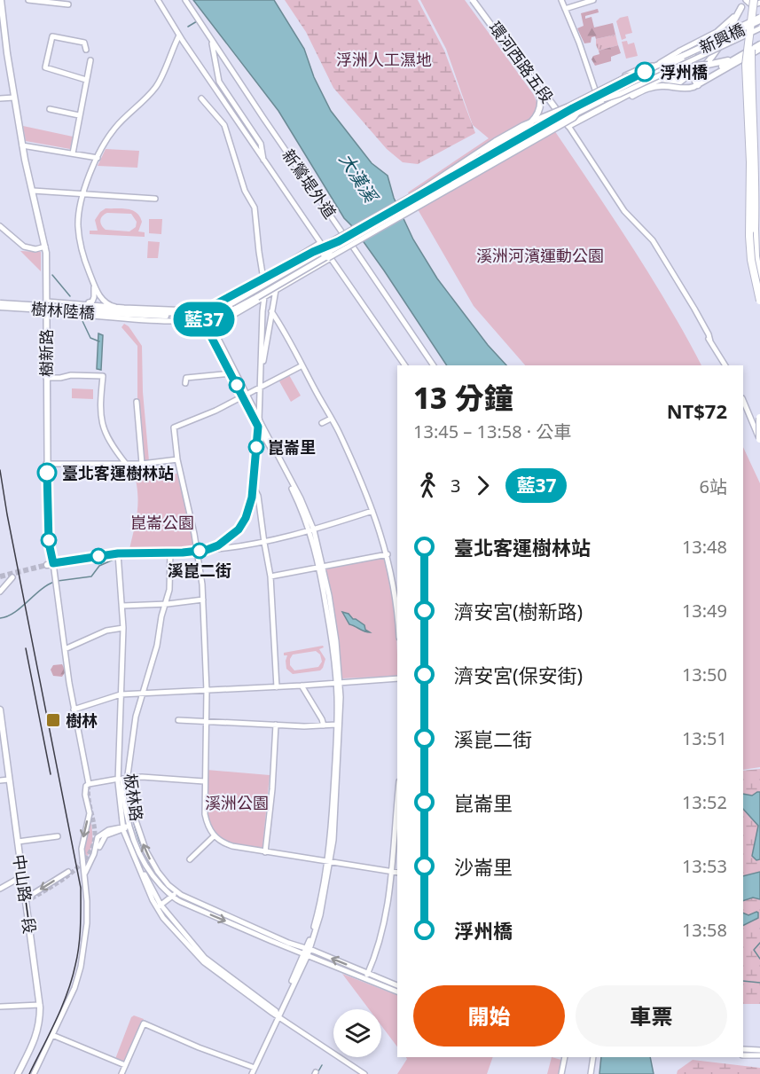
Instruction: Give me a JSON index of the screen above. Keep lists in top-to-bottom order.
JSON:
{
  "streets": {
    "main road": [
      "新興橋",
      "環河西路五段",
      "樹林陸橋",
      "樹新路",
      "中山路一段"
    ],
    "street": ["新鶯堤外道", "板林路"]
  },
  "water": ["大漢溪"],
  "parks": [
    "浮洲人工濕地",
    "溪洲河濱運動公園",
    "崑崙公園",
    "溪洲公園"
  ],
  "places": {
    "other": [
      "浮州橋",
      "崑崙里",
      "臺北客運樹林站",
      "溪崑二街"
    ],
    "transit": ["樹林"]
  },
  "lines": ["bus line 藍37"],
  "page": {
    "on_map": "藍37",
    "heading": ["13 分鐘", "13:45 – 13:58 · 公車", "NT$72"],
    "legs": ["3", "藍37", "6站"],
    "list": [
      {
        "name": "臺北客運樹林站",
        "value": "13:48"
      },
      {
        "name": "濟安宮(樹新路)",
        "value": "13:49"
      },
      {
        "name": "濟安宮(保安街)",
        "value": "13:50"
      },
      {
        "name": "溪崑二街",
        "value": "13:51"
      },
      {
        "name": "崑崙里",
        "value": "13:52"
      },
      {
        "name": "沙崙里",
        "value": "13:53"
      },
      {
        "name": "浮州橋",
        "value": "13:58"
      }
    ],
    "buttons": ["開始", "車票"]
  }
}
